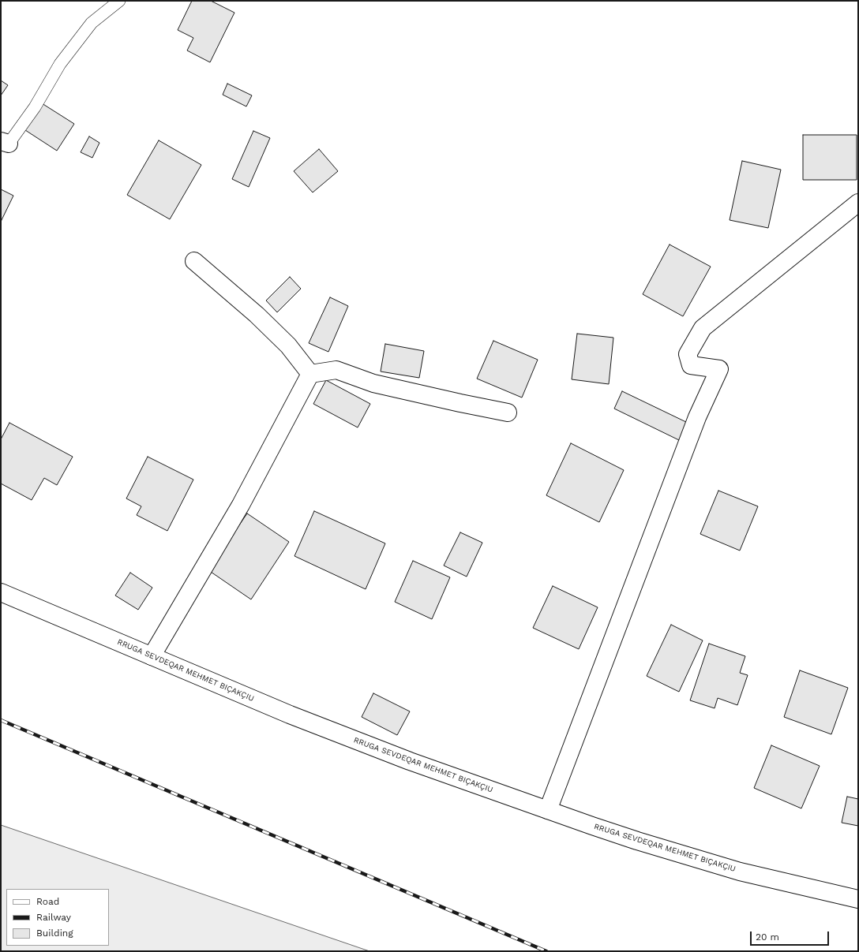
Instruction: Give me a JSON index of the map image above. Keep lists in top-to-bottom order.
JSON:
{
  "streets": {
    "street": ["RRUGA SEVDEQAR MEHMET BIÇAKÇIU"]
  },
  "legend": ["Road", "Railway", "Building"],
  "scale_bar": "20 m"
}
